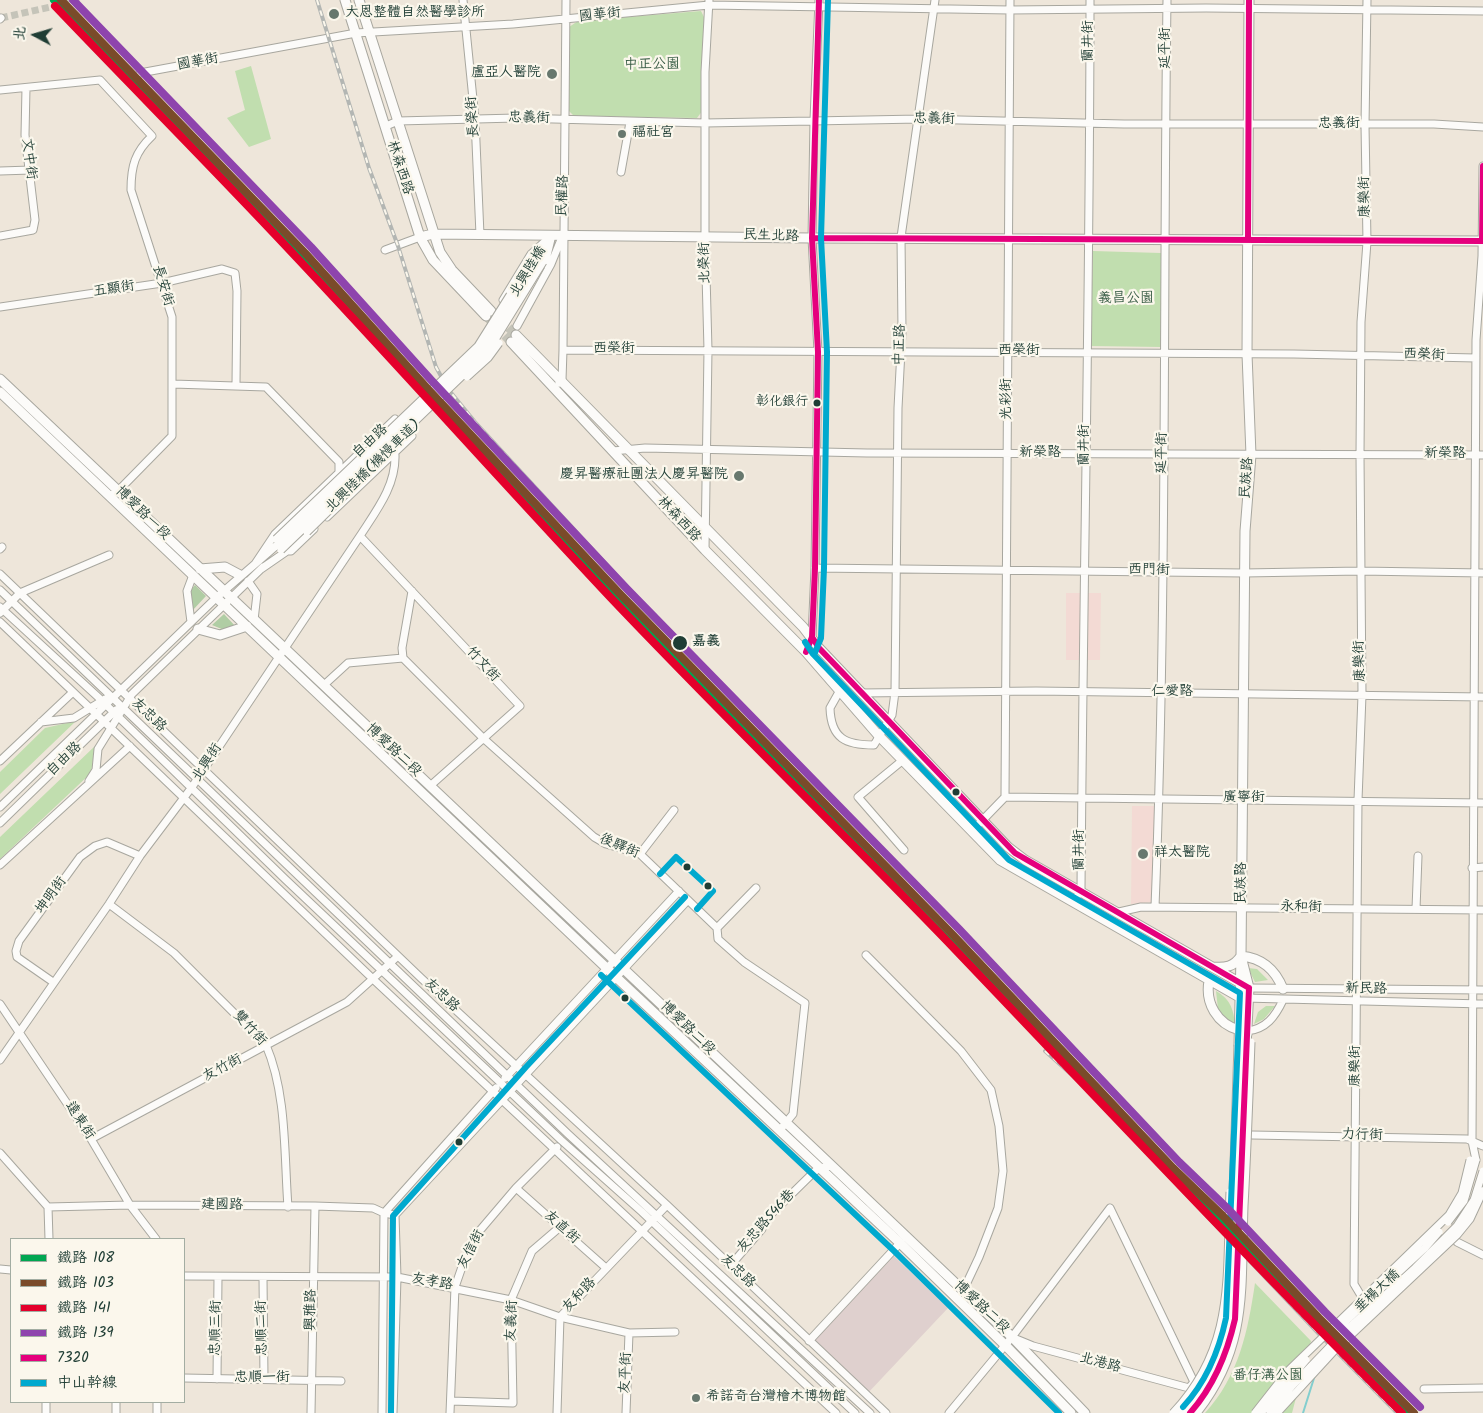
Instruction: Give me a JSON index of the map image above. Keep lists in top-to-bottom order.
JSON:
{
  "streets": {
    "main road": [
      "林森西路",
      "民生北路",
      "民族路",
      "博愛路一段",
      "博愛路二段"
    ],
    "street": [
      "國華街",
      "蘭井街",
      "延平街",
      "長榮街",
      "忠義街",
      "文中街",
      "民權路",
      "康樂街",
      "北榮街",
      "北興陸橋",
      "長安街",
      "五顯街",
      "中正路",
      "西榮街",
      "光彩街",
      "自由路",
      "新榮路",
      "北興陸橋(機慢車道)",
      "西門街",
      "竹文街",
      "仁愛路",
      "友忠路",
      "北興街",
      "廣寧街",
      "後驛街",
      "坤明街",
      "永和街",
      "新民路",
      "雙竹街",
      "友竹街",
      "遠東街",
      "力行街",
      "建國路",
      "友忠路546巷",
      "友直街",
      "友信街",
      "友孝路",
      "垂楊大橋",
      "友和路",
      "興雅路",
      "友義街",
      "忠順三街",
      "忠順二街",
      "北港路",
      "友平街",
      "忠順一街"
    ]
  },
  "crossings": [
    ["國華街", "蘭井街"],
    ["國華街", "延平街"],
    ["國華街", "長榮街"],
    ["國華街", "林森西路"],
    ["國華街", "民權路"],
    ["國華街", "康樂街"],
    ["國華街", "北榮街"],
    ["國華街", "中正路"],
    ["國華街", "光彩街"],
    ["國華街", "民族路"],
    ["蘭井街", "忠義街"],
    ["蘭井街", "林森西路"],
    ["蘭井街", "民生北路"],
    ["蘭井街", "西榮街"],
    ["蘭井街", "新榮路"],
    ["蘭井街", "西門街"],
    ["蘭井街", "仁愛路"],
    ["蘭井街", "廣寧街"],
    ["延平街", "忠義街"],
    ["延平街", "民生北路"],
    ["延平街", "西榮街"],
    ["延平街", "新榮路"],
    ["延平街", "西門街"],
    ["延平街", "仁愛路"],
    ["延平街", "廣寧街"],
    ["延平街", "永和街"],
    ["長榮街", "忠義街"],
    ["長榮街", "民生北路"],
    ["忠義街", "林森西路"],
    ["忠義街", "民權路"],
    ["忠義街", "康樂街"],
    ["忠義街", "北榮街"],
    ["忠義街", "中正路"],
    ["忠義街", "光彩街"],
    ["忠義街", "民族路"],
    ["文中街", "長安街"],
    ["林森西路", "民權路"],
    ["林森西路", "民生北路"],
    ["林森西路", "北榮街"],
    ["林森西路", "中正路"],
    ["林森西路", "新榮路"],
    ["林森西路", "民族路"],
    ["林森西路", "仁愛路"],
    ["林森西路", "永和街"],
    ["林森西路", "新民路"],
    ["民權路", "民生北路"],
    ["民權路", "西榮街"],
    ["康樂街", "民生北路"],
    ["康樂街", "西榮街"],
    ["康樂街", "新榮路"],
    ["康樂街", "西門街"],
    ["康樂街", "仁愛路"],
    ["康樂街", "廣寧街"],
    ["康樂街", "永和街"],
    ["康樂街", "新民路"],
    ["康樂街", "力行街"],
    ["民生北路", "北榮街"],
    ["民生北路", "北興陸橋"],
    ["民生北路", "中正路"],
    ["民生北路", "光彩街"],
    ["民生北路", "民族路"],
    ["北榮街", "西榮街"],
    ["北榮街", "新榮路"],
    ["北興陸橋", "自由路"],
    ["北興陸橋", "北興陸橋(機慢車道)"],
    ["長安街", "五顯街"],
    ["長安街", "博愛路一段"],
    ["中正路", "西榮街"],
    ["中正路", "新榮路"],
    ["中正路", "西門街"],
    ["中正路", "仁愛路"],
    ["西榮街", "光彩街"],
    ["西榮街", "民族路"],
    ["光彩街", "新榮路"],
    ["光彩街", "西門街"],
    ["光彩街", "仁愛路"],
    ["光彩街", "廣寧街"],
    ["自由路", "北興陸橋(機慢車道)"],
    ["自由路", "博愛路一段"],
    ["自由路", "友忠路"],
    ["自由路", "北興街"],
    ["新榮路", "民族路"],
    ["民族路", "西門街"],
    ["民族路", "仁愛路"],
    ["民族路", "廣寧街"],
    ["民族路", "永和街"],
    ["民族路", "新民路"],
    ["博愛路一段", "博愛路二段"],
    ["博愛路一段", "北興街"],
    ["竹文街", "博愛路二段"],
    ["竹文街", "北興街"],
    ["竹文街", "後驛街"],
    ["友忠路", "北興街"],
    ["友忠路", "友竹街"],
    ["友忠路", "友忠路546巷"],
    ["友忠路", "友信街"],
    ["友忠路", "友和路"],
    ["博愛路二段", "北興街"],
    ["博愛路二段", "後驛街"],
    ["博愛路二段", "友忠路546巷"],
    ["博愛路二段", "北港路"],
    ["北興街", "坤明街"],
    ["北興街", "雙竹街"],
    ["北興街", "遠東街"],
    ["雙竹街", "友竹街"],
    ["雙竹街", "建國路"],
    ["友竹街", "遠東街"],
    ["遠東街", "建國路"],
    ["建國路", "興雅路"],
    ["友直街", "友信街"],
    ["友直街", "友和路"],
    ["友直街", "友義街"],
    ["友信街", "友孝路"],
    ["友信街", "友義街"],
    ["友孝路", "友和路"],
    ["友孝路", "興雅路"],
    ["友孝路", "友義街"],
    ["友孝路", "忠順三街"],
    ["友孝路", "忠順二街"],
    ["友孝路", "友平街"],
    ["興雅路", "忠順一街"],
    ["忠順三街", "忠順一街"],
    ["忠順二街", "忠順一街"]
  ],
  "parks": ["中正公園", "義昌公園", "番仔溝公園"],
  "places": [
    "大恩整體自然醫學診所",
    "盧亞人醫院",
    "福社宮",
    "彰化銀行",
    "慶昇醫療社團法人慶昇醫院",
    "嘉義",
    "祥太醫院",
    "希諾奇台灣檜木博物館"
  ],
  "lines": [
    "rail line 108",
    "rail line 103",
    "rail line 139",
    "transit line 7320",
    "transit line 中山幹線",
    "rail line 141"
  ],
  "legend": [
    "鐵路 108",
    "鐵路 103",
    "鐵路 141",
    "鐵路 139",
    "7320",
    "中山幹線"
  ],
  "north": "left"
}
